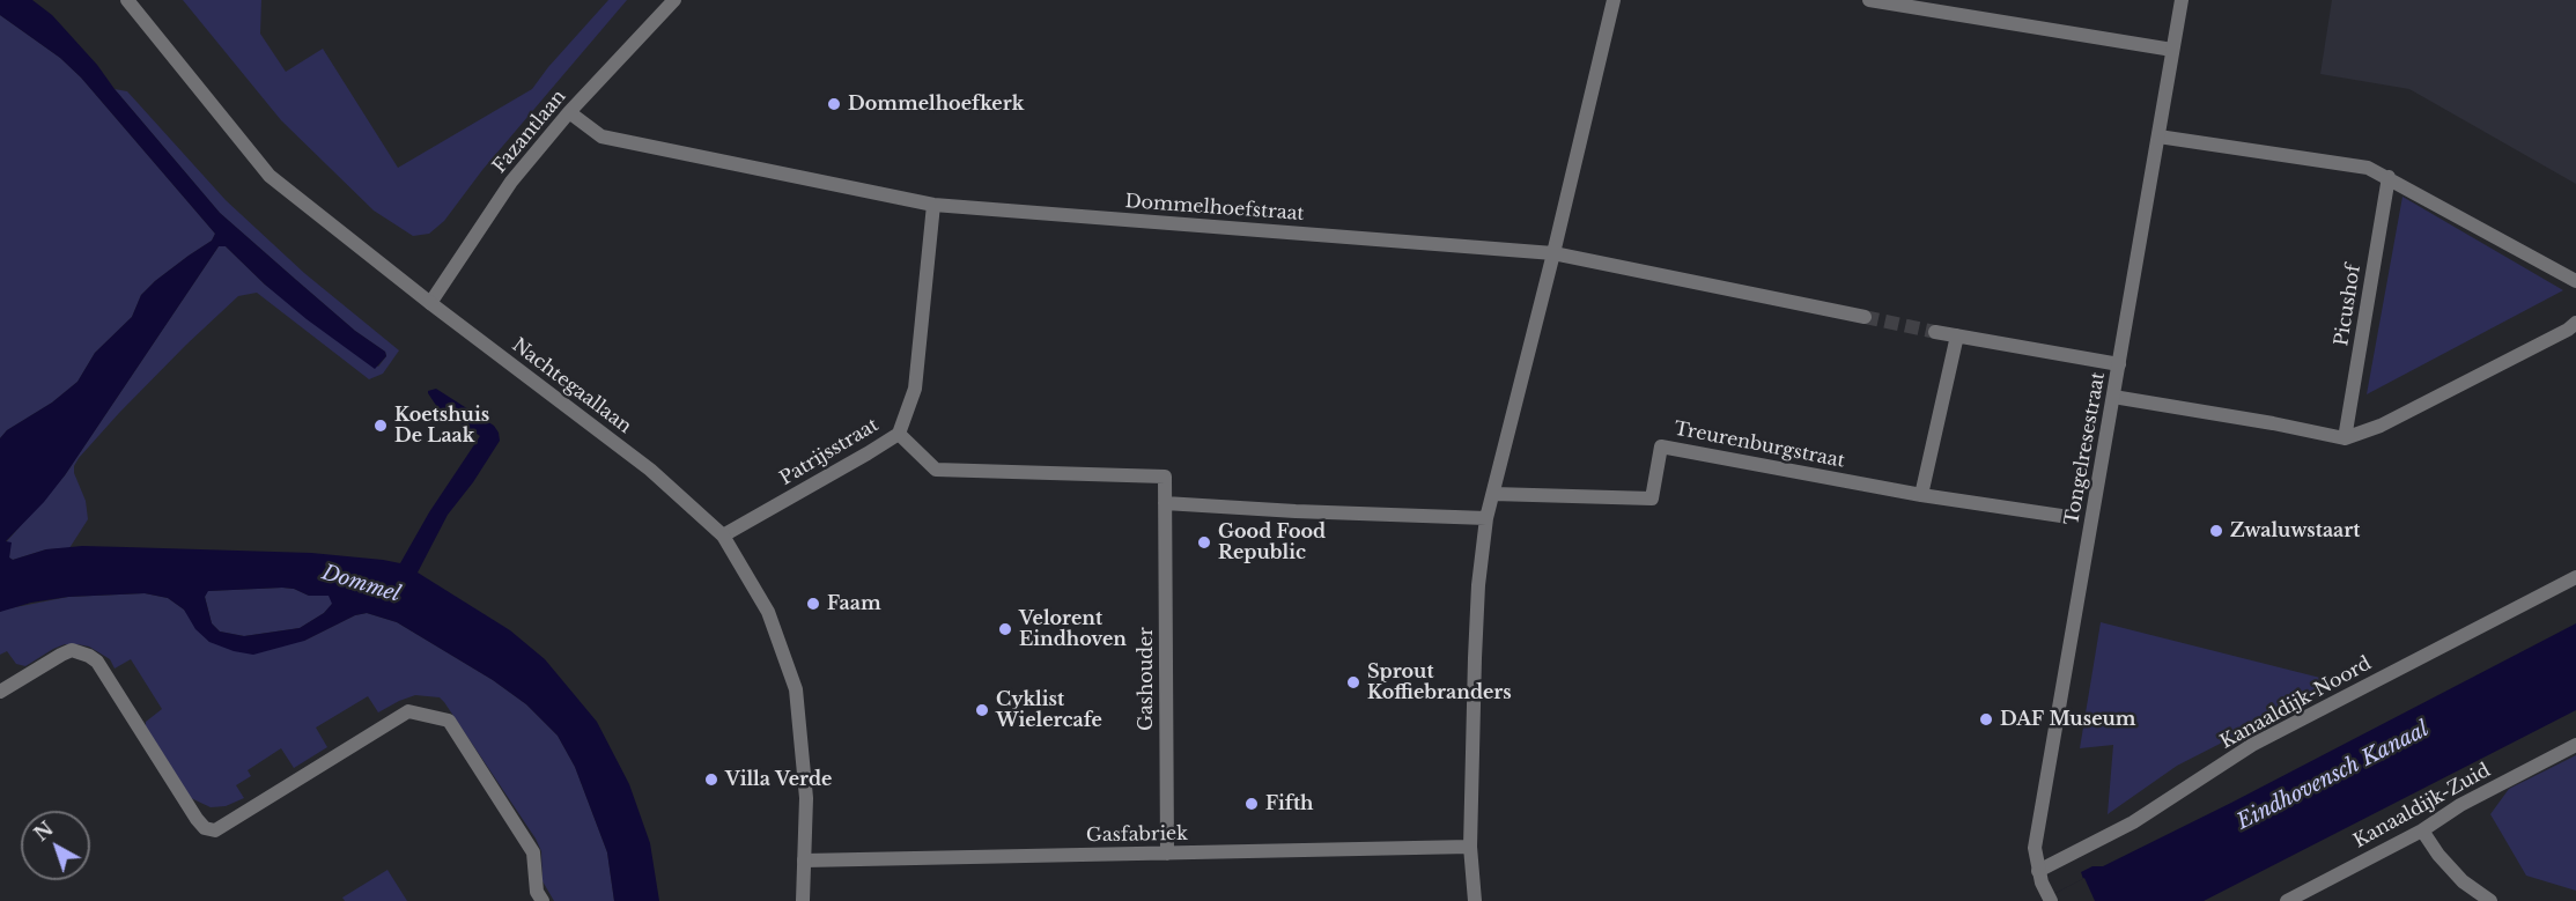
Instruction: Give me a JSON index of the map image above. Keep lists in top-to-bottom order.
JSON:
{
  "streets": {
    "street": [
      "Fazantlaan",
      "Dommelhoefstraat",
      "Picushof",
      "Nachtegaallaan",
      "Treurenburgstraat",
      "Tongelresestraat",
      "Patrijsstraat",
      "Gashouder",
      "Kanaaldijk-Noord",
      "Kanaaldijk-Zuid",
      "Gasfabriek"
    ]
  },
  "crossings": [
    ["Fazantlaan", "Dommelhoefstraat"],
    ["Fazantlaan", "Nachtegaallaan"],
    ["Dommelhoefstraat", "Patrijsstraat"],
    ["Nachtegaallaan", "Patrijsstraat"],
    ["Nachtegaallaan", "Gasfabriek"],
    ["Tongelresestraat", "Kanaaldijk-Noord"],
    ["Patrijsstraat", "Gashouder"],
    ["Gashouder", "Gasfabriek"]
  ],
  "water": ["Dommel", "Eindhovensch Kanaal"],
  "places": [
    "Dommelhoefkerk",
    "Koetshuis De Laak",
    "Zwaluwstaart",
    "Good Food Republic",
    "Faam",
    "Velorent Eindhoven",
    "Sprout Koffiebranders",
    "Cyklist Wielercafe",
    "DAF Museum",
    "Villa Verde",
    "Fifth"
  ],
  "north": "top left"
}
